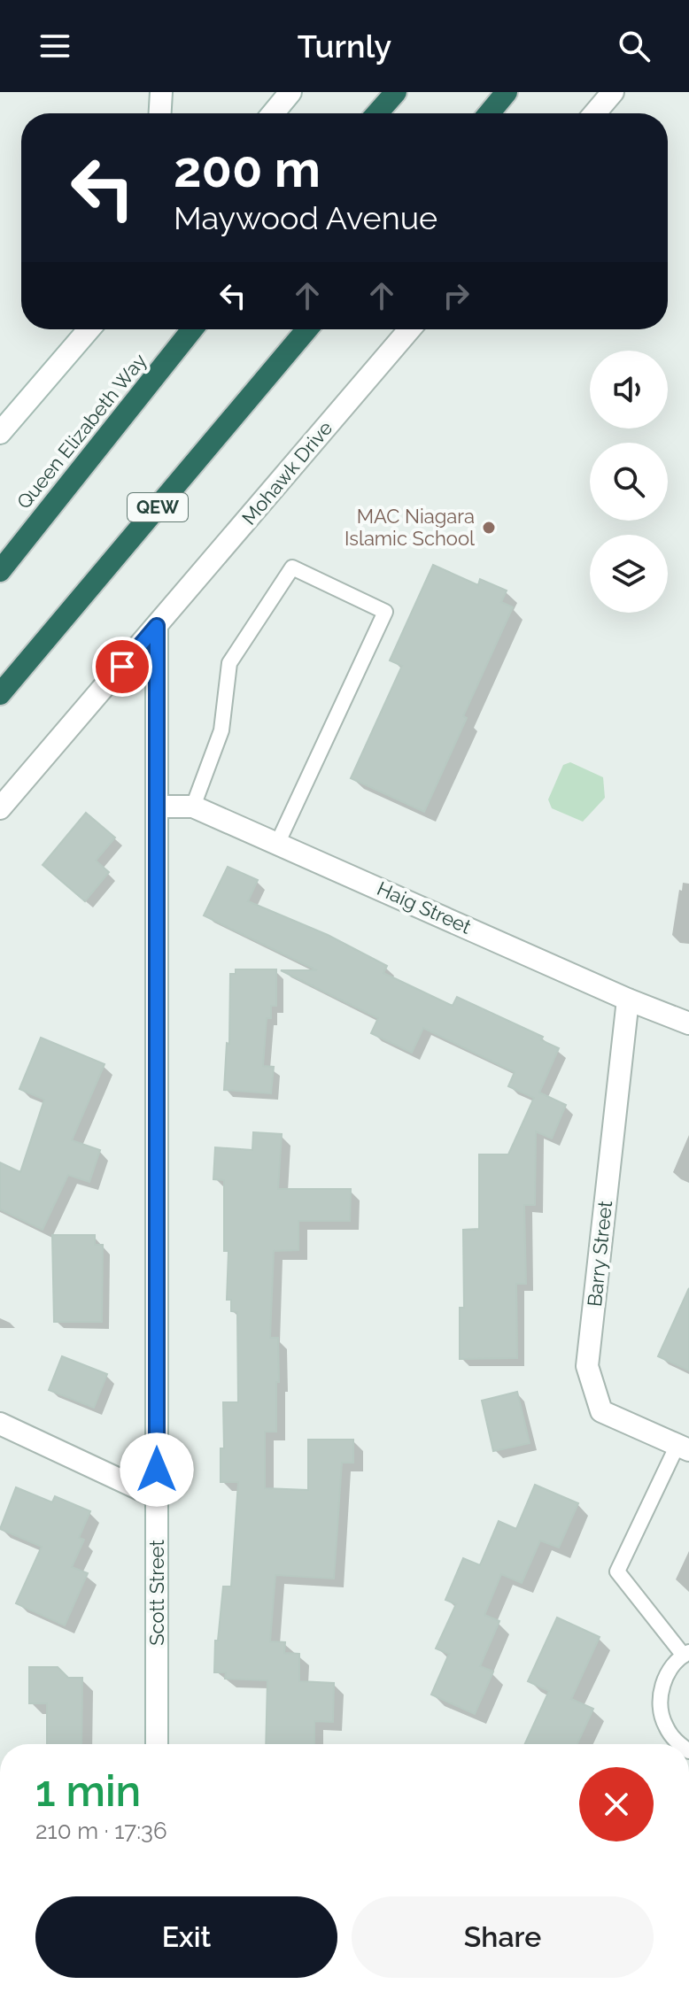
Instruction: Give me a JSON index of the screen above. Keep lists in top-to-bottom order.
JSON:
{
  "streets": {
    "highway": ["Queen Elizabeth Way", "QEW"],
    "street": [
      "Mohawk Drive",
      "Haig Street",
      "Barry Street",
      "Scott Street"
    ]
  },
  "crossings": [
    ["Mohawk Drive", "Scott Street"],
    ["Haig Street", "Barry Street"],
    ["Haig Street", "Scott Street"]
  ],
  "places": ["MAC Niagara Islamic School"],
  "page": {
    "header": "Turnly",
    "turn": ["200 m", "Maywood Avenue"],
    "heading": ["1 min", "210 m · 17:36"],
    "buttons": ["Exit", "Share"]
  }
}
